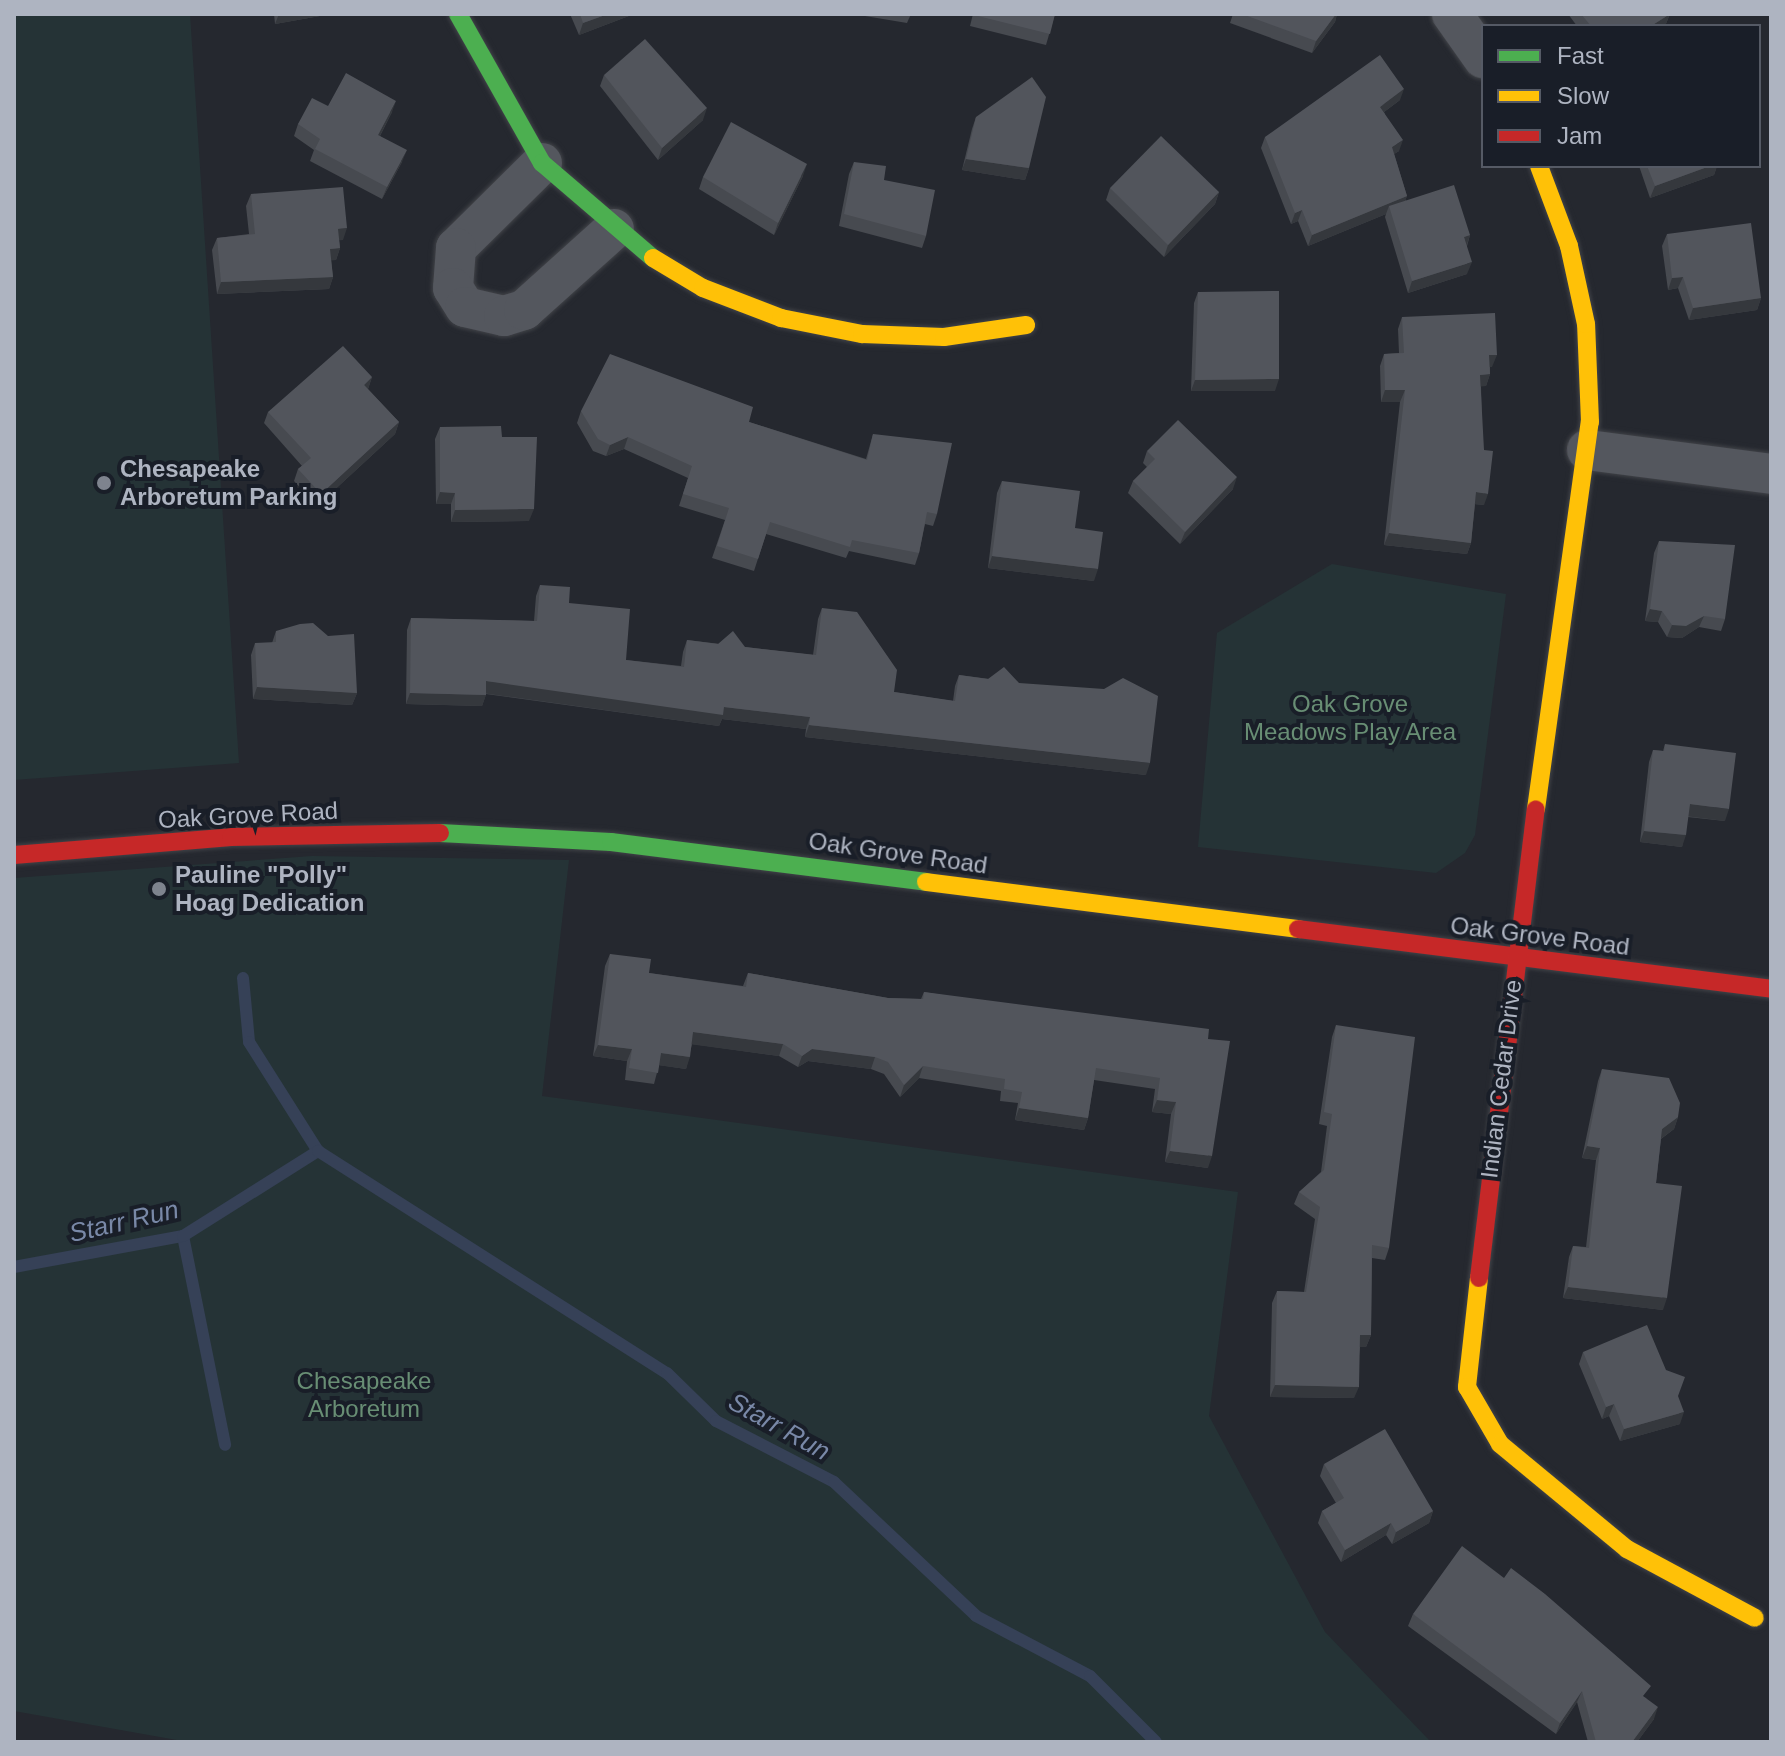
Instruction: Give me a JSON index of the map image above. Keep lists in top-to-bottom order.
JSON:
{
  "streets": {
    "street": ["Oak Grove Road", "Indian Cedar Drive"]
  },
  "crossings": [
    ["Oak Grove Road", "Indian Cedar Drive"]
  ],
  "water": ["Starr Run"],
  "parks": ["Oak Grove Meadows Play Area", "Chesapeake Arboretum"],
  "places": ["Chesapeake Arboretum Parking", "Pauline \"Polly\" Hoag Dedication"],
  "legend": ["Fast", "Slow", "Jam"]
}
